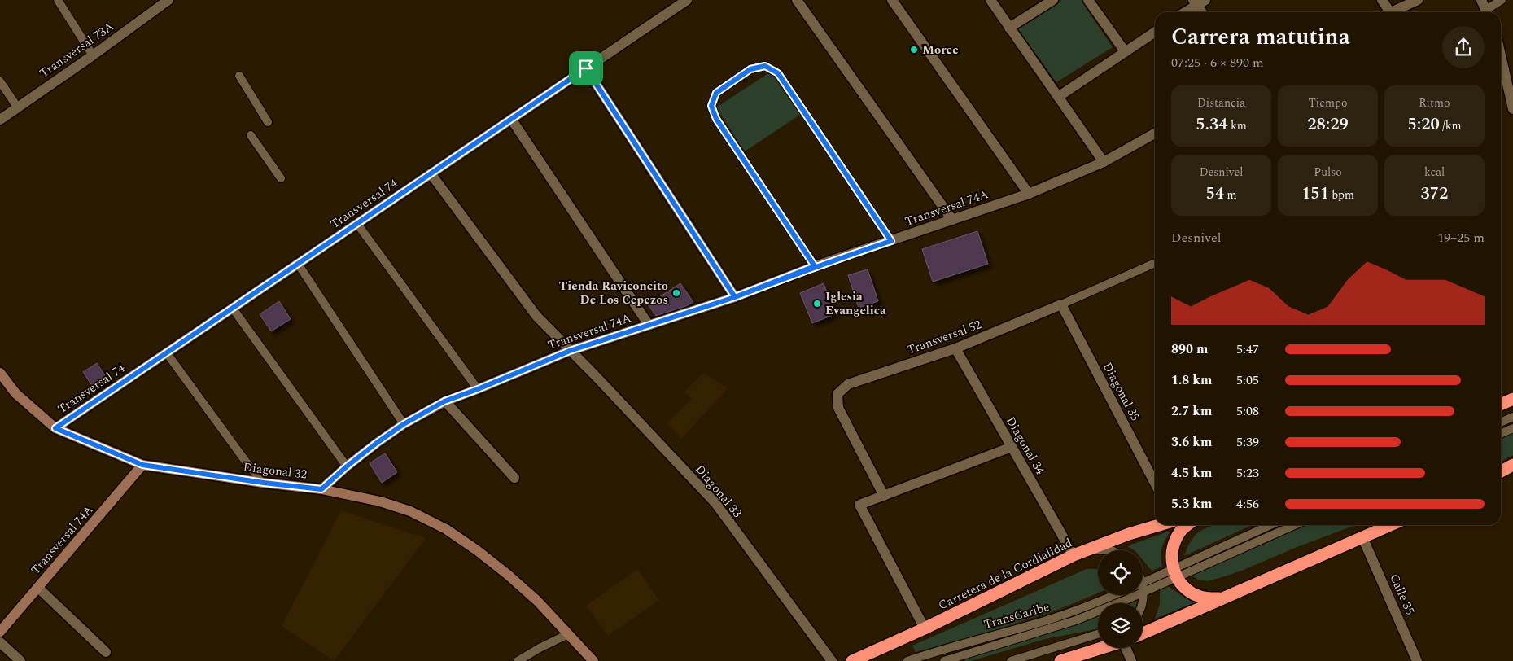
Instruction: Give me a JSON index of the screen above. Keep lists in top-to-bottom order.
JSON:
{
  "streets": {
    "highway": ["Carretera de la Cordialidad"],
    "street": [
      "Transversal 73A",
      "Transversal 74",
      "Transversal 74A",
      "Transversal 52",
      "Diagonal 35",
      "Diagonal 34",
      "Diagonal 32",
      "Diagonal 33",
      "Calle 35"
    ],
    "lane": ["TransCaribe"]
  },
  "crossings": [
    ["Transversal 74", "Diagonal 32"],
    ["Transversal 74", "Diagonal 33"],
    ["Transversal 74A", "Diagonal 32"],
    ["Transversal 74A", "Diagonal 33"],
    ["Transversal 52", "Diagonal 35"],
    ["Transversal 52", "Diagonal 34"],
    ["Diagonal 34", "Carretera de la Cordialidad"]
  ],
  "places": ["Moree", "Tienda Raviconcito De Los Cepezos", "Iglesia Evangelica"],
  "page": {
    "heading": ["Carrera matutina", "07:25 · 6 × 890 m"],
    "stats": [
      ["Distancia", "5.34 km"],
      ["Tiempo", "28:29"],
      ["Ritmo", "5:20 /km"],
      ["Desnivel", "54 m"],
      ["Pulso", "151 bpm"],
      ["kcal", "372"]
    ],
    "chart": ["Desnivel", "19–25 m"],
    "list": [
      {
        "name": "890 m",
        "note": "5:47"
      },
      {
        "name": "1.8 km",
        "note": "5:05"
      },
      {
        "name": "2.7 km",
        "note": "5:08"
      },
      {
        "name": "3.6 km",
        "note": "5:39"
      },
      {
        "name": "4.5 km",
        "note": "5:23"
      },
      {
        "name": "5.3 km",
        "note": "4:56"
      }
    ]
  }
}
